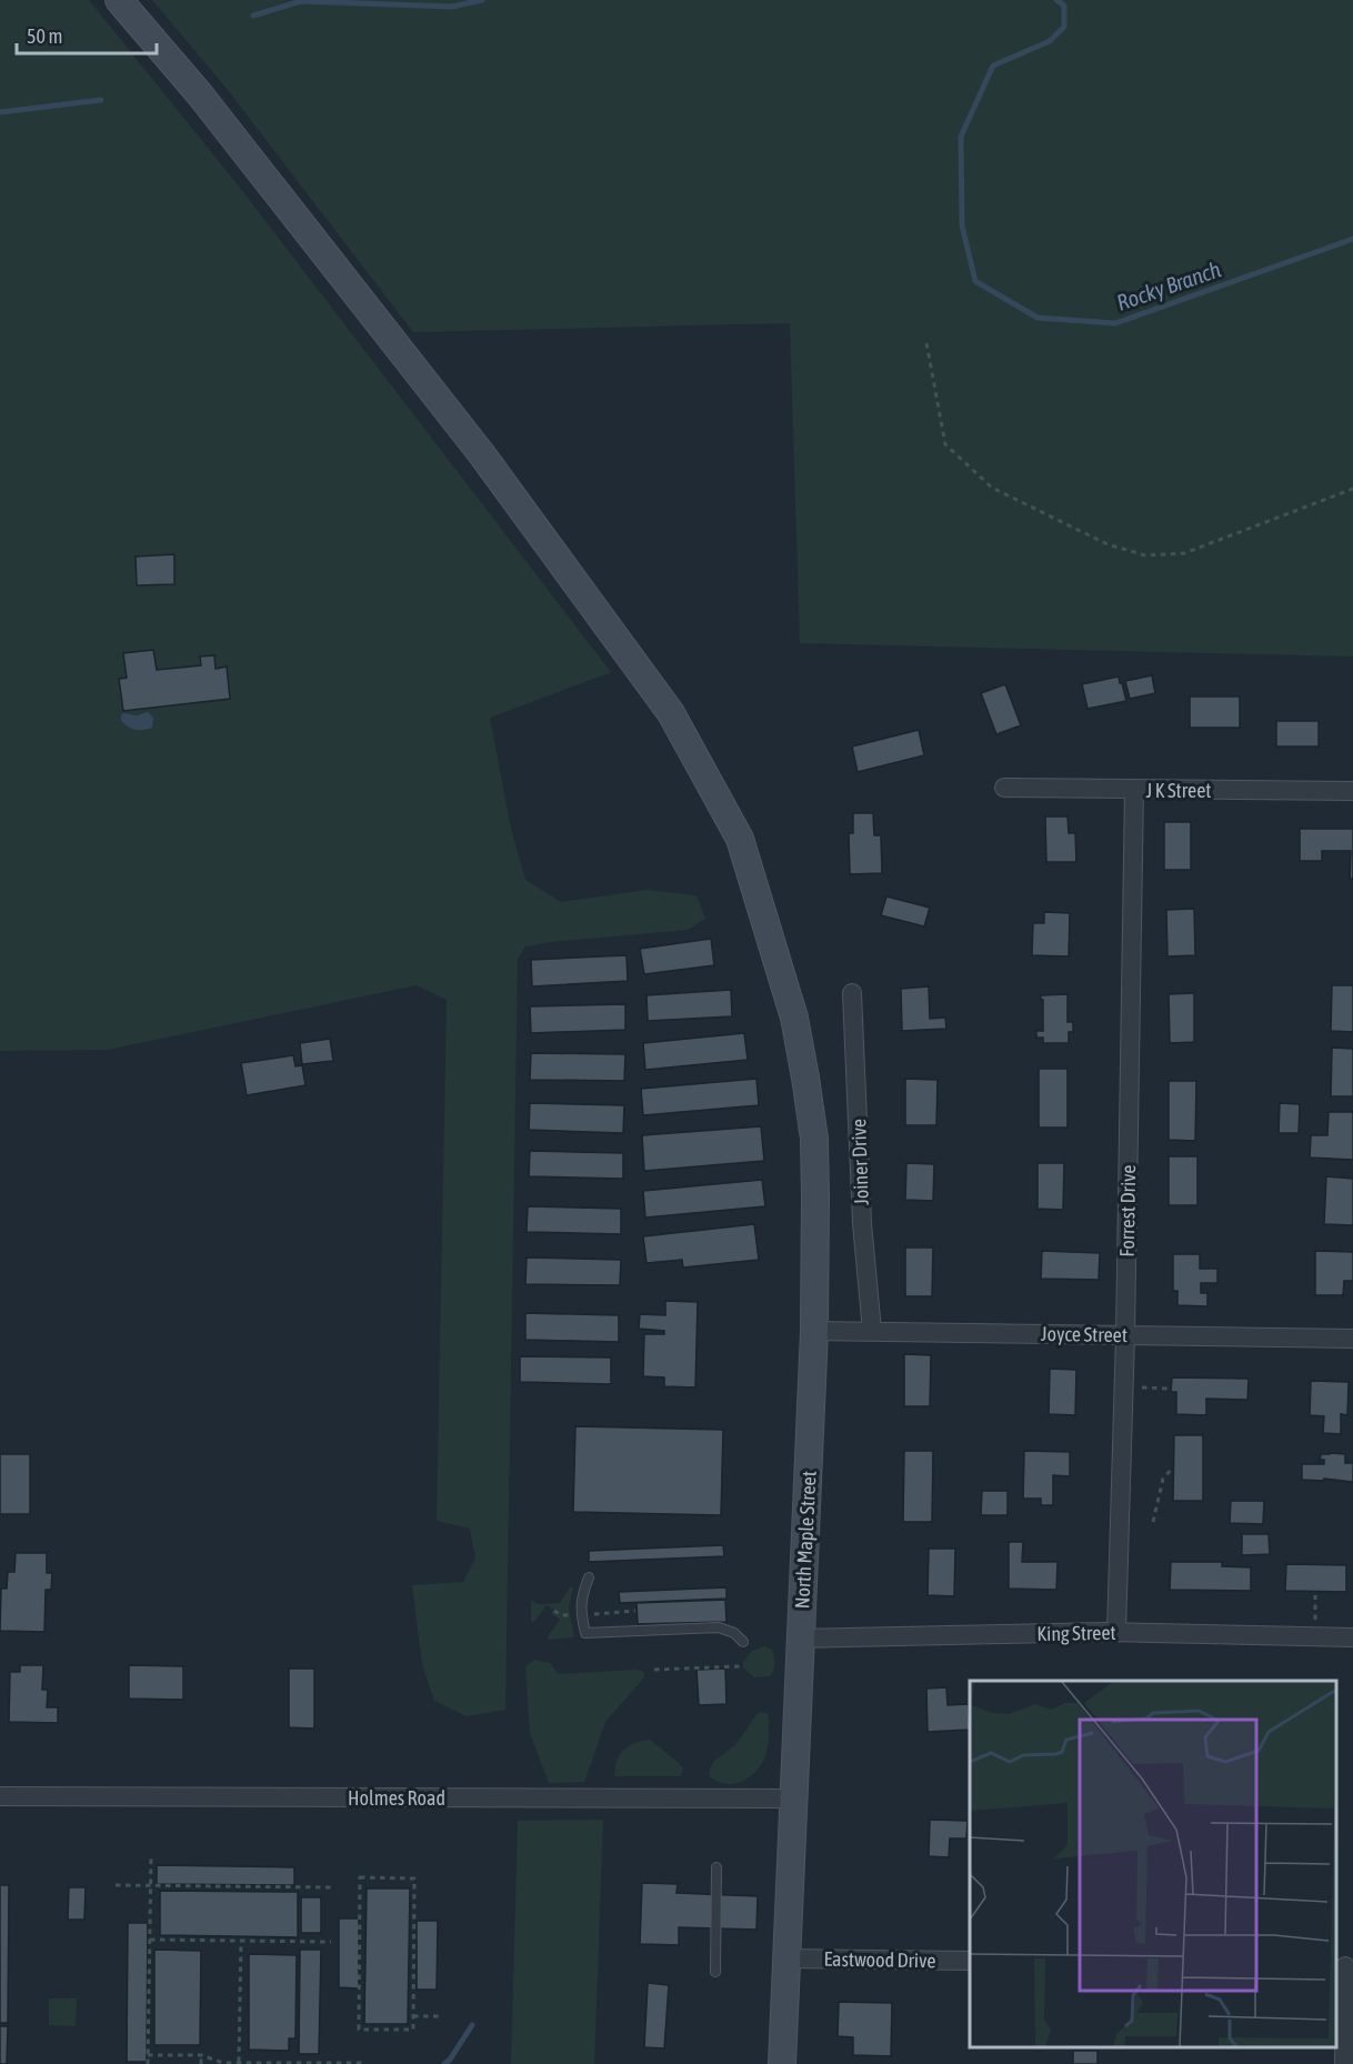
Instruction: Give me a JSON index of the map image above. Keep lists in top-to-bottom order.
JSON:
{
  "streets": {
    "main road": ["North Maple Street"],
    "street": [
      "J K Street",
      "Joiner Drive",
      "Forrest Drive",
      "Joyce Street",
      "King Street",
      "Holmes Road",
      "Eastwood Drive"
    ]
  },
  "crossings": [
    ["J K Street", "Forrest Drive"],
    ["Joiner Drive", "Joyce Street"],
    ["Forrest Drive", "Joyce Street"],
    ["Forrest Drive", "King Street"],
    ["Joyce Street", "North Maple Street"],
    ["North Maple Street", "King Street"],
    ["North Maple Street", "Holmes Road"],
    ["North Maple Street", "Eastwood Drive"]
  ],
  "water": ["Rocky Branch"],
  "scale_bar": "50 m"
}
